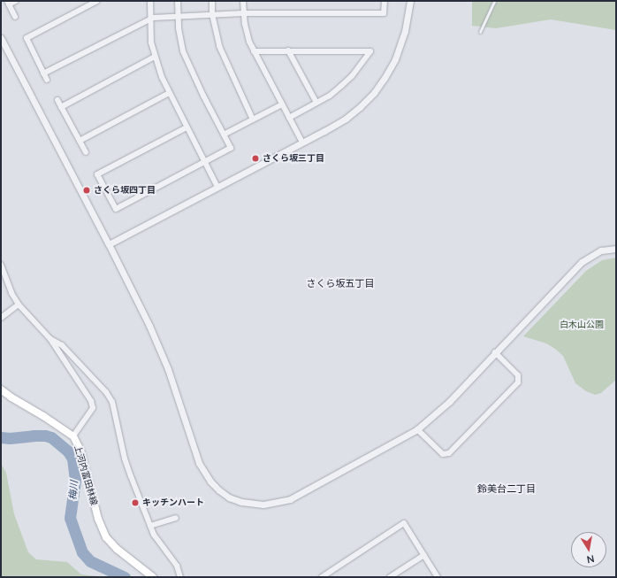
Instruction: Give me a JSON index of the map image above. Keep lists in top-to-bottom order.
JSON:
{
  "streets": {
    "main road": ["上河内富田林線"]
  },
  "districts": ["さくら坂五丁目", "鈴美台二丁目"],
  "water": ["梅川"],
  "parks": ["白木山公園"],
  "places": ["さくら坂三丁目", "さくら坂四丁目", "キッチンハート"],
  "north": "bottom"
}
